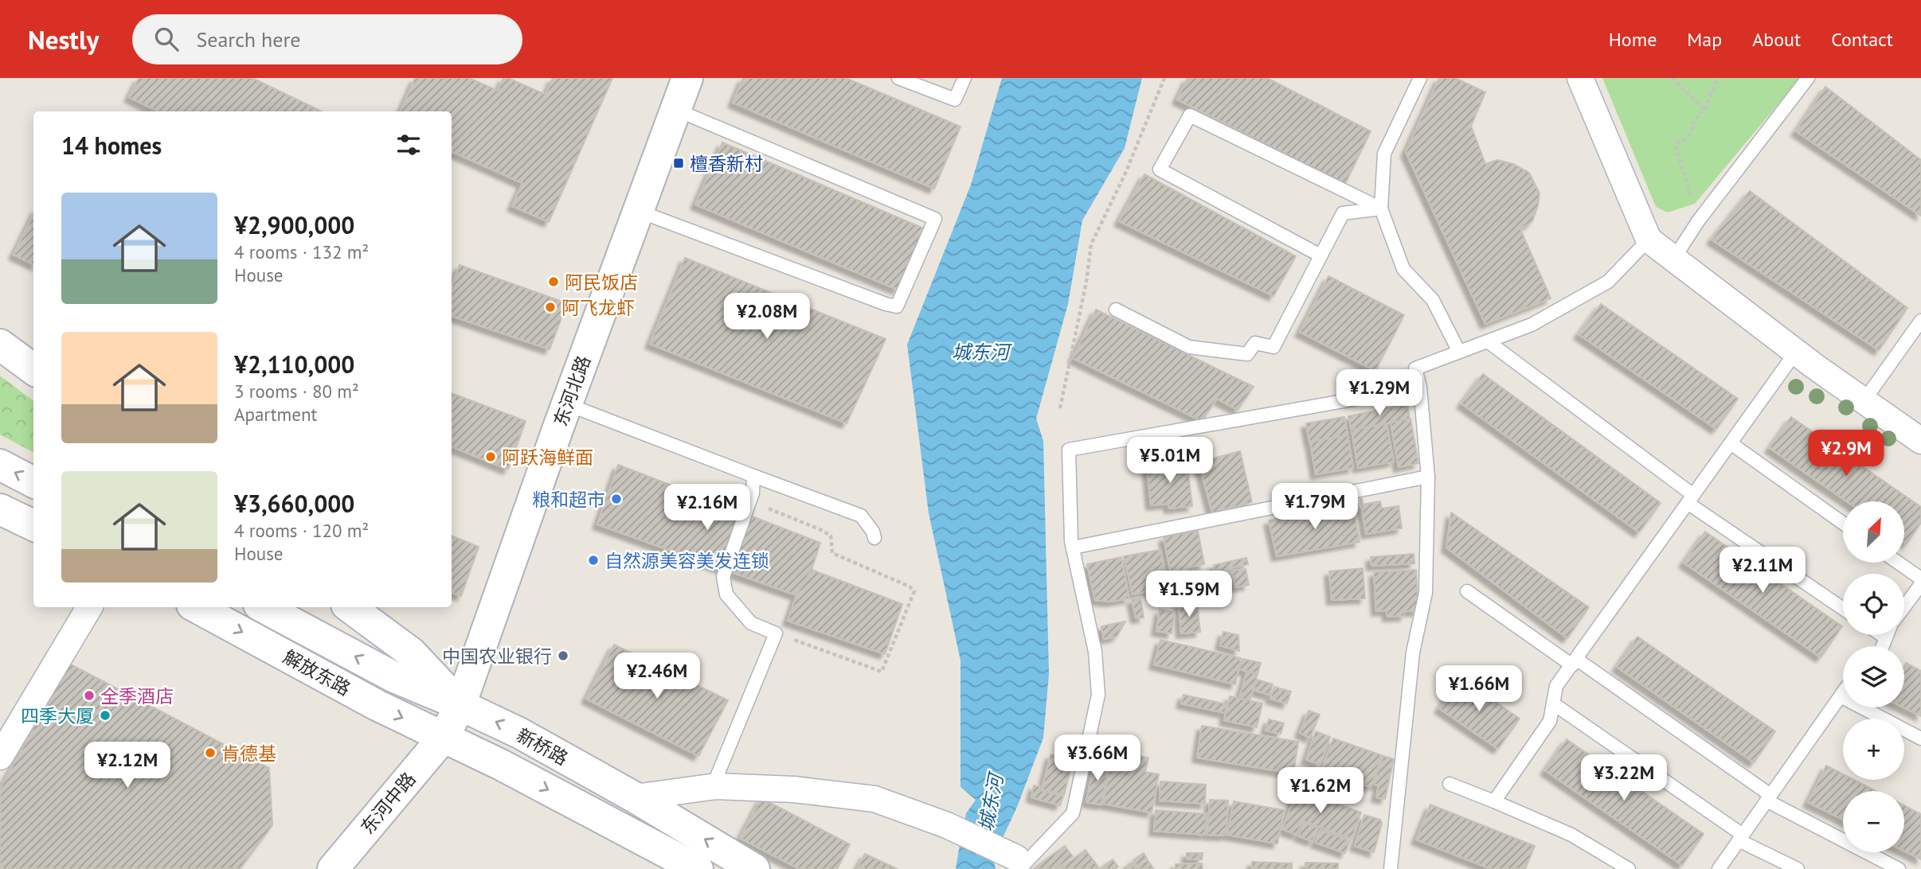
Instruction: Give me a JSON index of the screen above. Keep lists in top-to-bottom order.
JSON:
{
  "streets": {
    "street": [
      "东河北路",
      "解放东路",
      "新桥路",
      "东河中路"
    ]
  },
  "crossings": [
    ["东河北路", "解放东路"],
    ["东河北路", "新桥路"],
    ["东河北路", "东河中路"],
    ["解放东路", "新桥路"],
    ["解放东路", "东河中路"],
    ["新桥路", "东河中路"]
  ],
  "water": ["城东河"],
  "places": {
    "transit": ["檀香新村"],
    "other": [
      "阿民饭店",
      "阿飞龙虾",
      "阿跃海鲜面",
      "粮和超市",
      "自然源美容美发连锁",
      "中国农业银行",
      "全季酒店",
      "四季大厦",
      "肯德基"
    ]
  },
  "north": "top right",
  "page": {
    "header": "Nestly",
    "search": "Search here",
    "nav": [
      "Home",
      "Map",
      "About",
      "Contact"
    ],
    "heading": "14 homes",
    "list": [
      {
        "name": "¥2,900,000",
        "note": "4 rooms · 132 m² · House"
      },
      {
        "name": "¥2,110,000",
        "note": "3 rooms · 80 m² · Apartment"
      },
      {
        "name": "¥3,660,000",
        "note": "4 rooms · 120 m² · House"
      }
    ],
    "price": [
      "¥2.08M",
      "¥1.29M",
      "¥2.9M",
      "¥5.01M",
      "¥1.79M",
      "¥2.16M",
      "¥2.11M",
      "¥1.59M",
      "¥2.46M",
      "¥1.66M",
      "¥3.66M",
      "¥2.12M",
      "¥3.22M",
      "¥1.62M"
    ],
    "map_buttons": ["+", "−"]
  }
}
